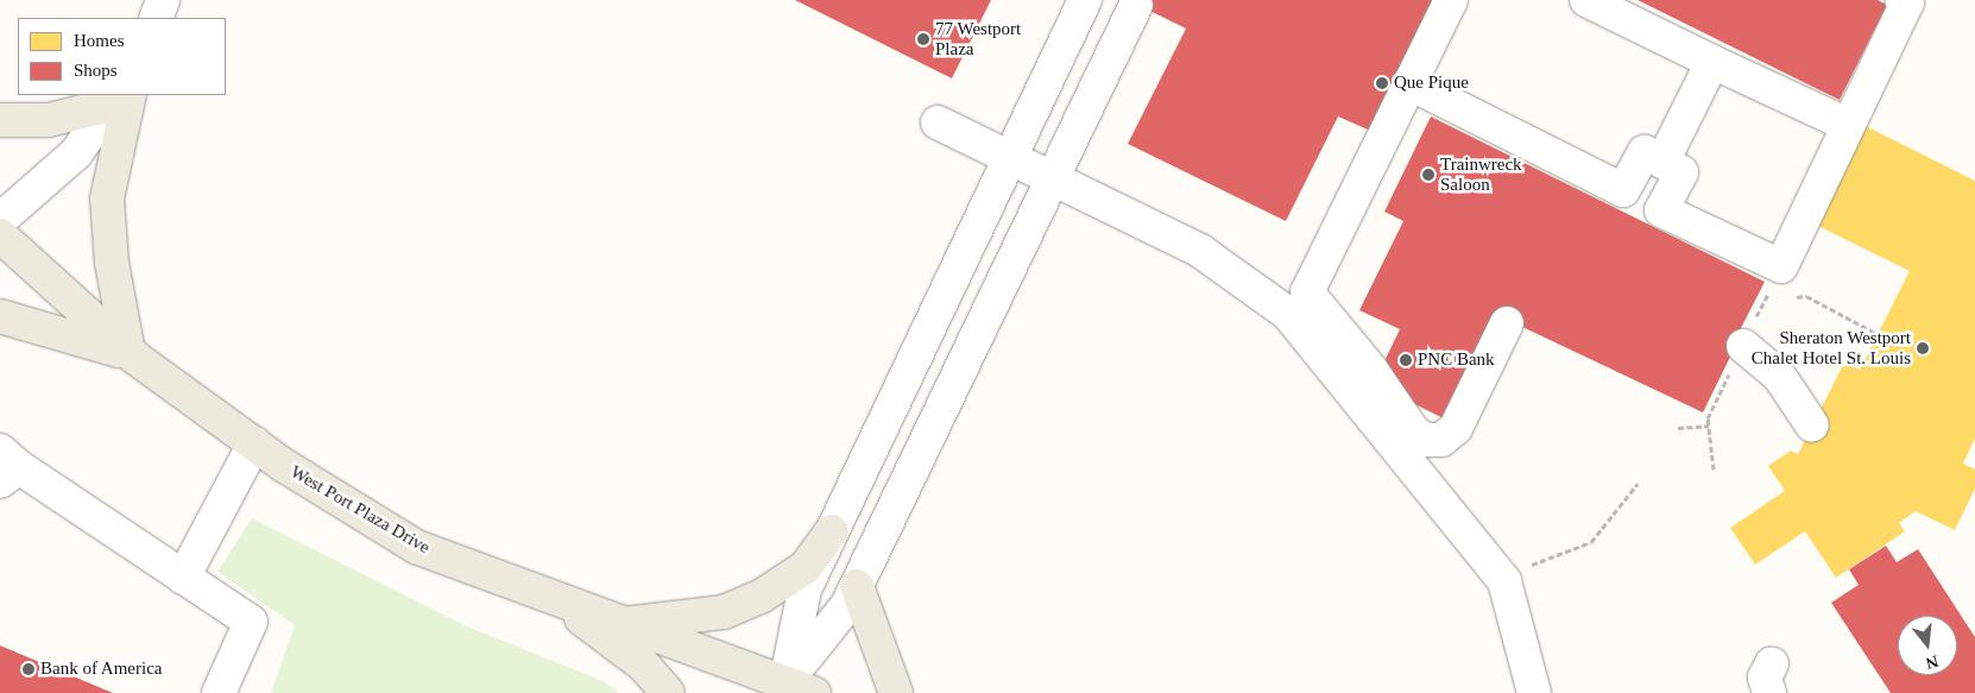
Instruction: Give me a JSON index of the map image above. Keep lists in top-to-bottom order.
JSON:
{
  "streets": {
    "main road": ["West Port Plaza Drive"]
  },
  "places": [
    "77 Westport Plaza",
    "Que Pique",
    "Trainwreck Saloon",
    "Sheraton Westport Chalet Hotel St. Louis",
    "PNC Bank",
    "Bank of America"
  ],
  "legend": ["Homes", "Shops"],
  "north": "bottom"
}
